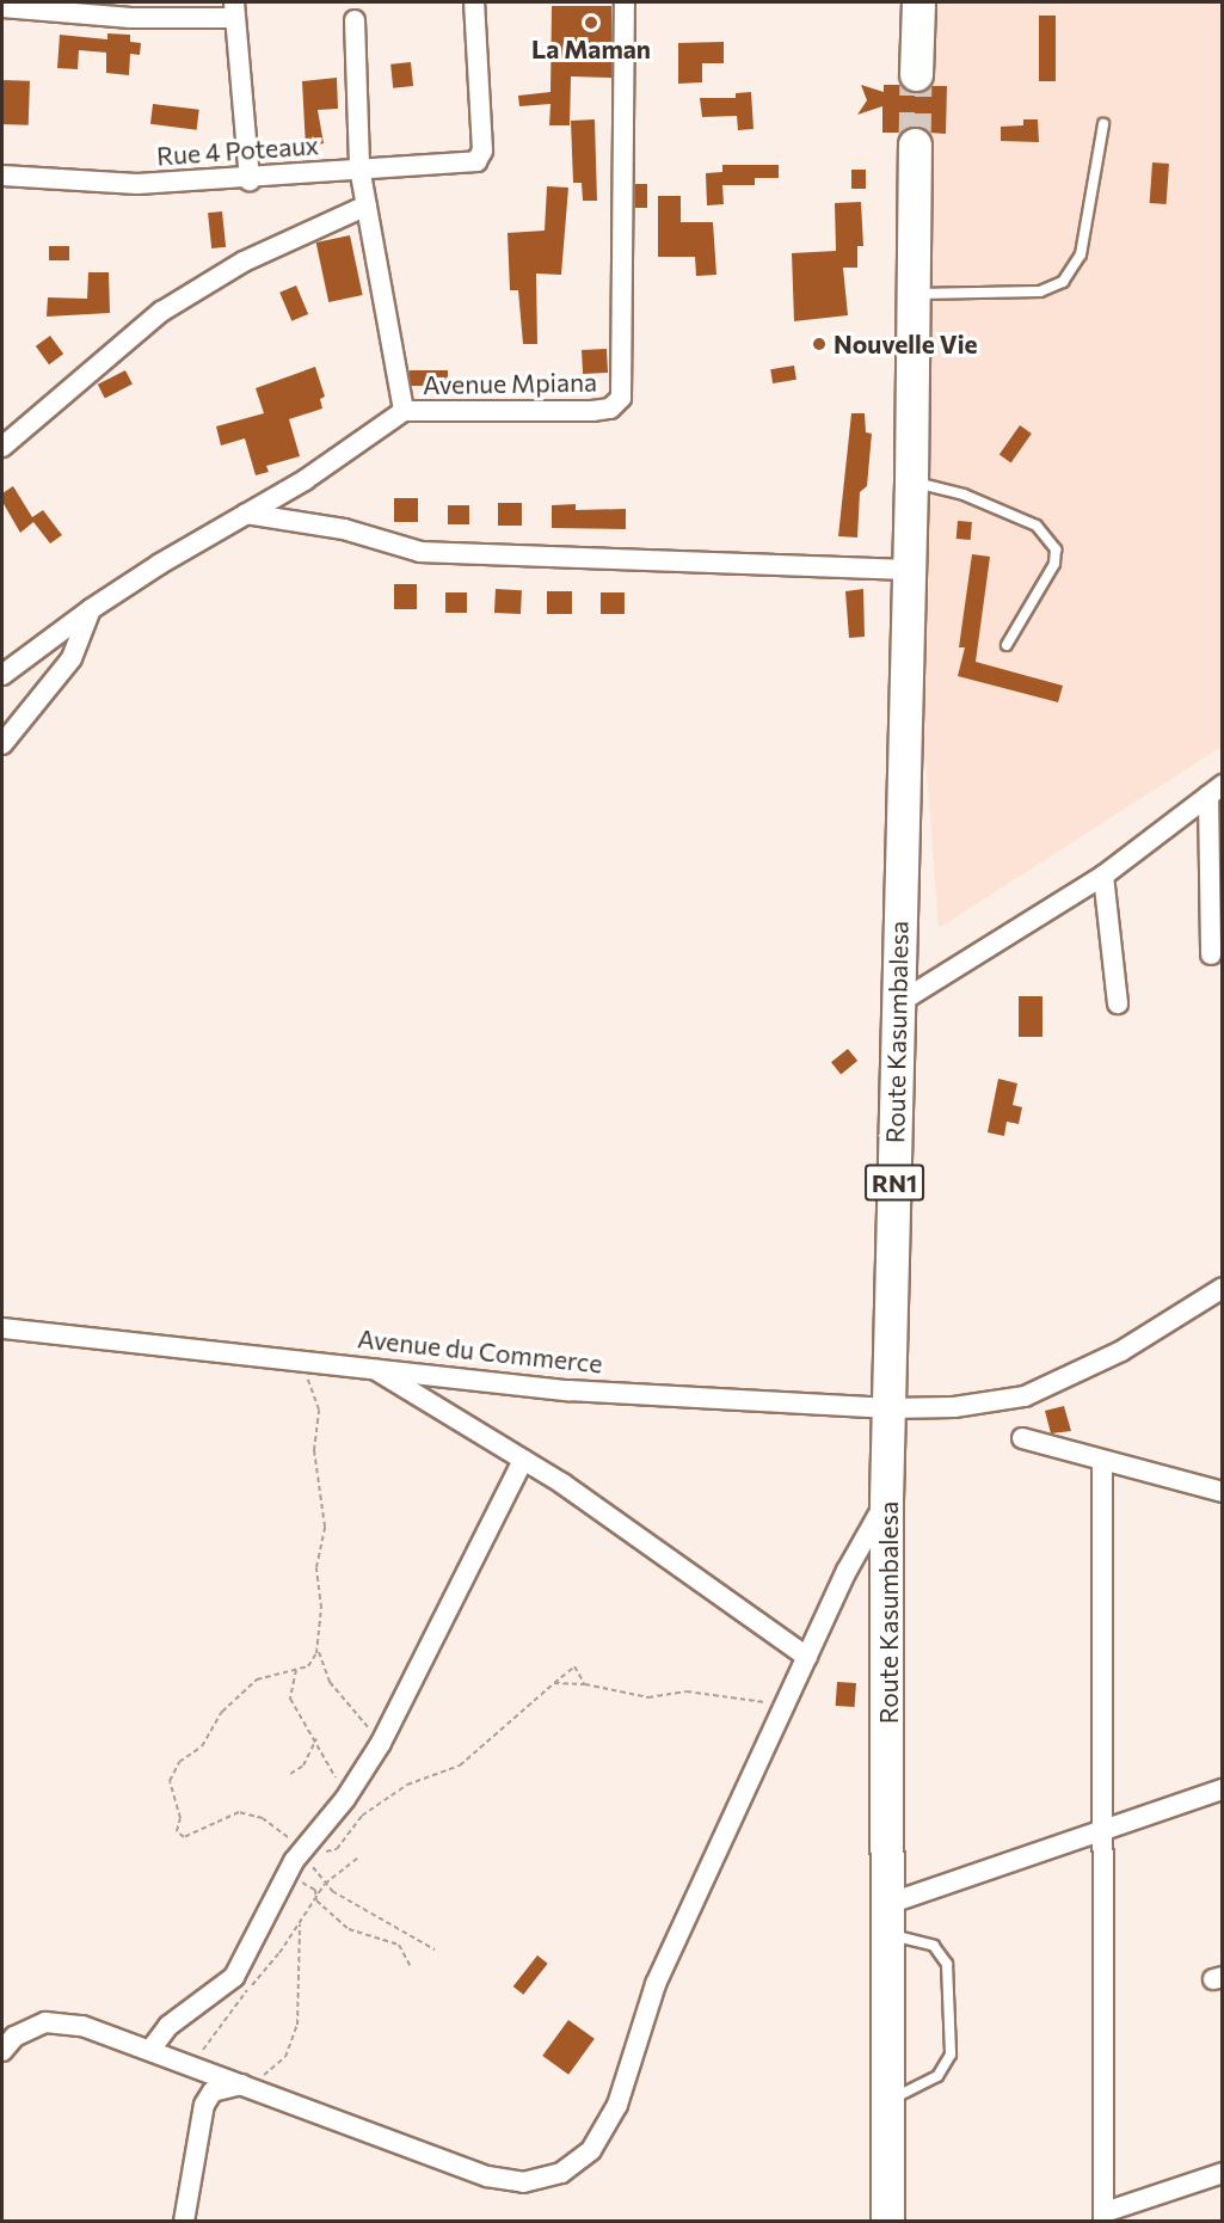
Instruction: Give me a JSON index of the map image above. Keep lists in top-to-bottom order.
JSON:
{
  "streets": {
    "highway": ["Route Kasumbalesa", "RN1"],
    "street": ["Rue 4 Poteaux", "Avenue Mpiana", "Avenue du Commerce"]
  },
  "crossings": [
    ["Route Kasumbalesa", "Avenue du Commerce"]
  ],
  "places": ["La Maman", "Nouvelle Vie"]
}
